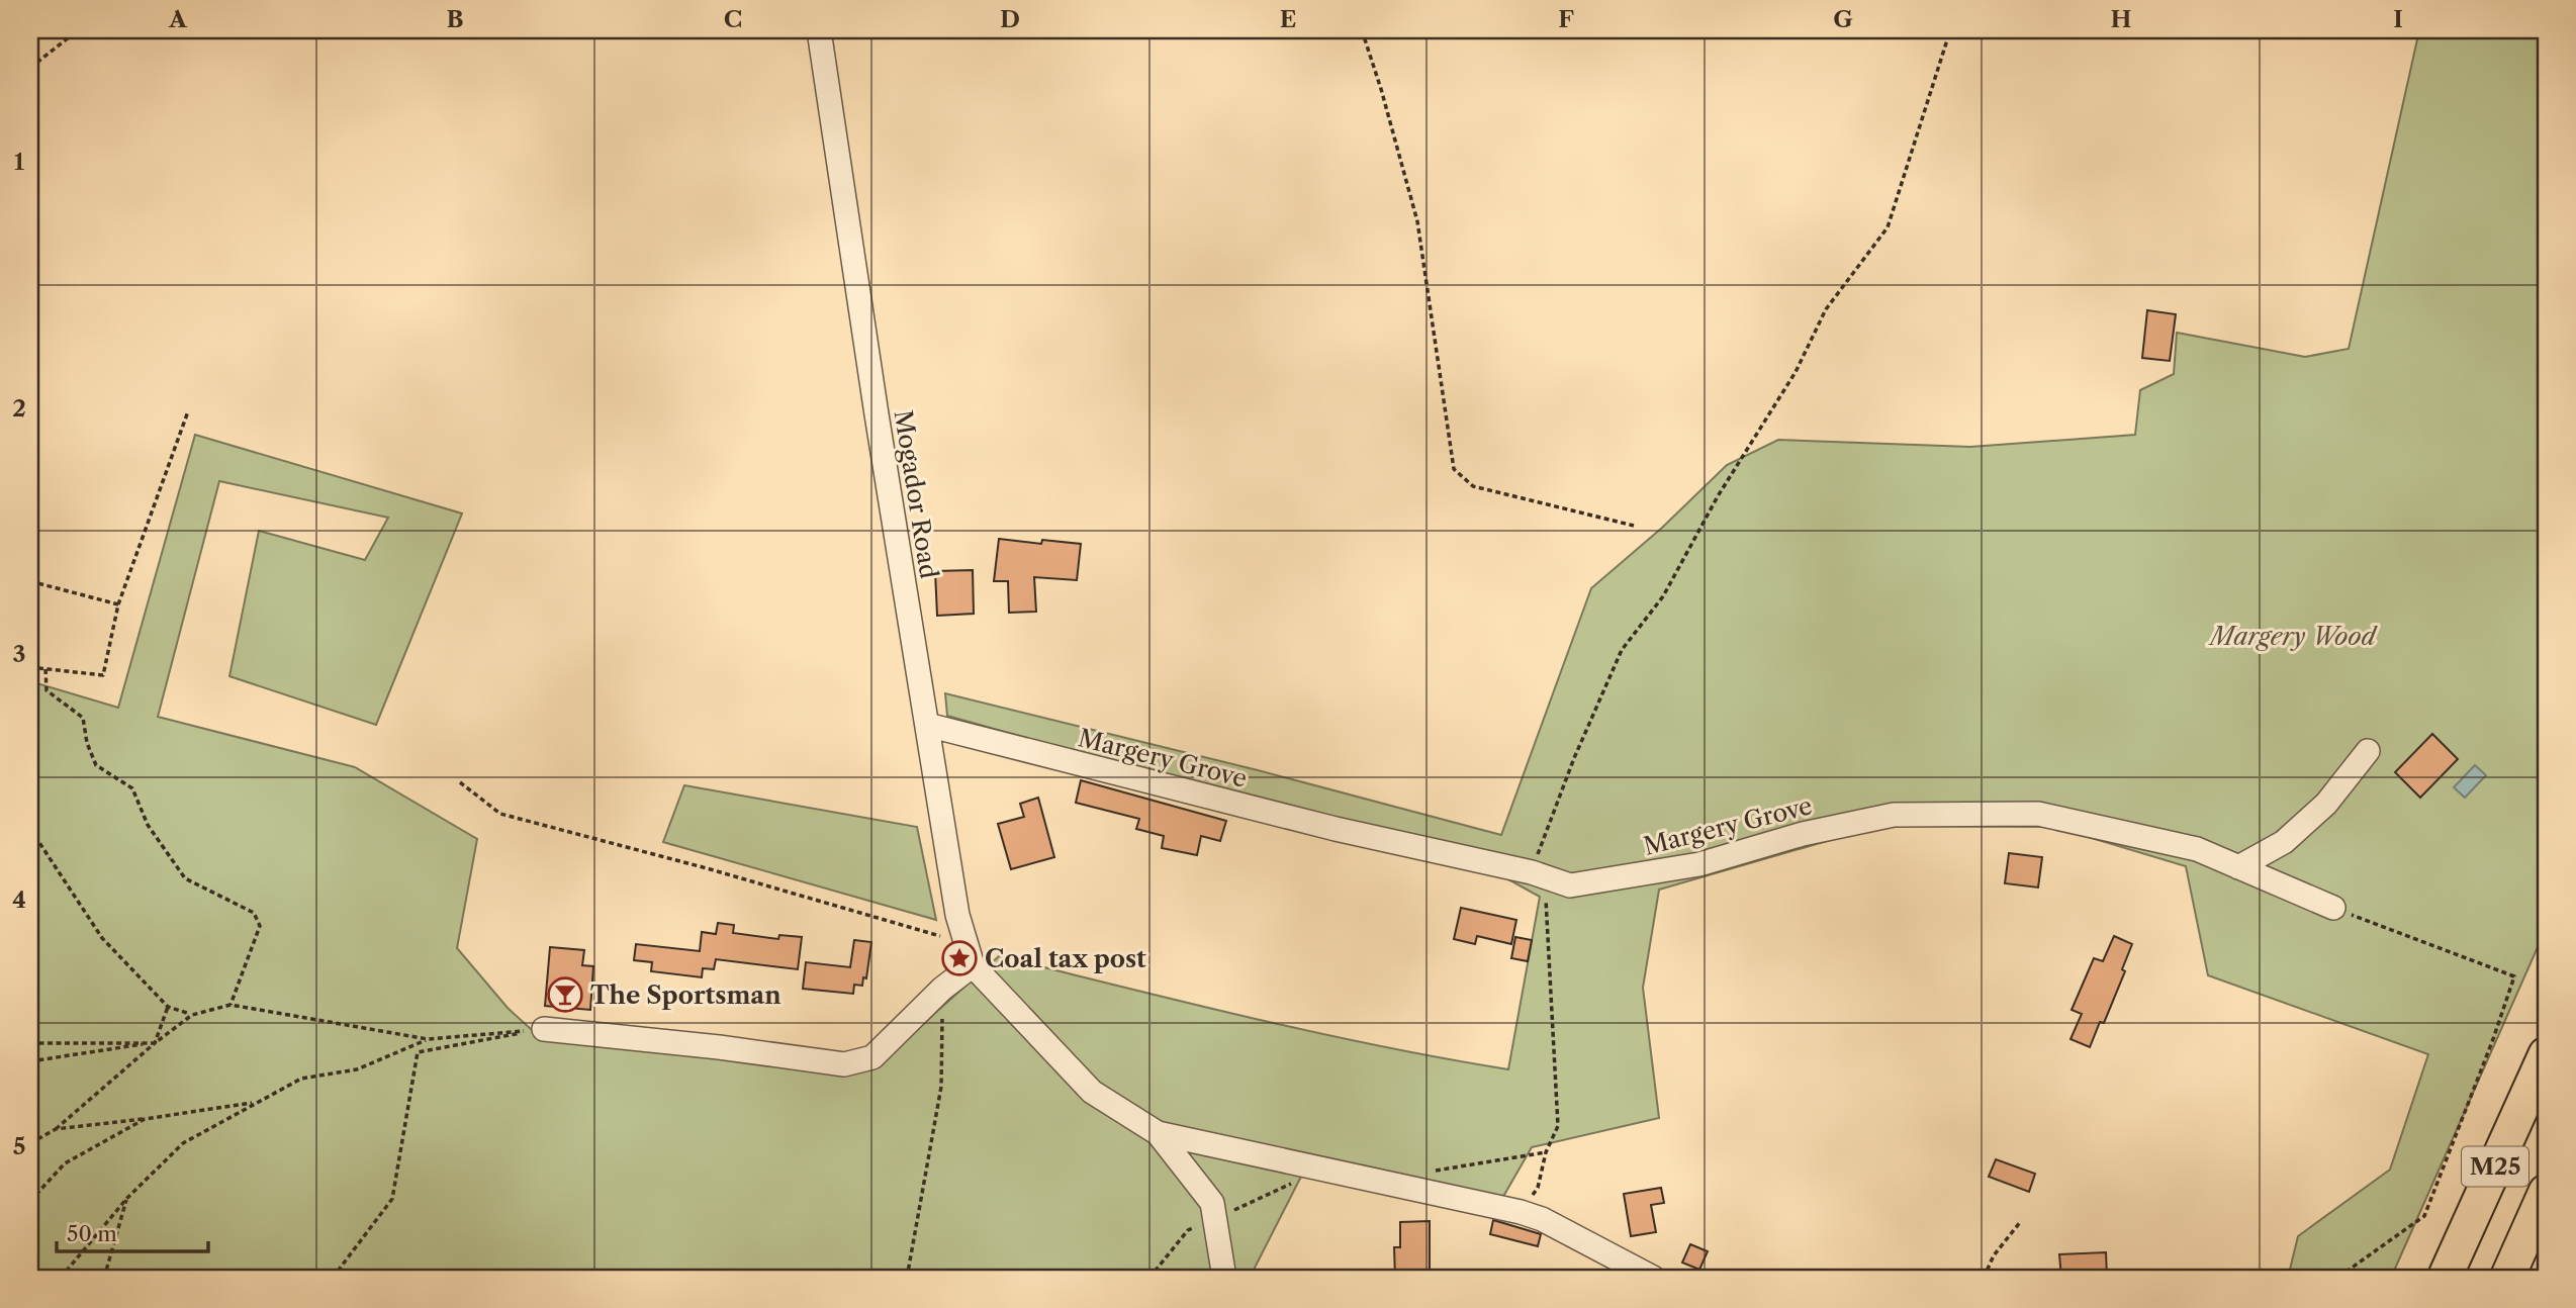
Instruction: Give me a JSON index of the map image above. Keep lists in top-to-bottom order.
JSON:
{
  "streets": {
    "highway": ["M25"],
    "street": ["Mogador Road", "Margery Grove"]
  },
  "crossings": [
    ["Mogador Road", "Margery Grove"]
  ],
  "parks": ["Margery Wood"],
  "places": {
    "place": ["Coal tax post"],
    "bar": ["The Sportsman"]
  },
  "scale_bar": "50 m",
  "grid": {
    "columns": [
      "A",
      "B",
      "C",
      "D",
      "E",
      "F",
      "G",
      "H",
      "I"
    ],
    "rows": [
      "1",
      "2",
      "3",
      "4",
      "5"
    ]
  }
}
